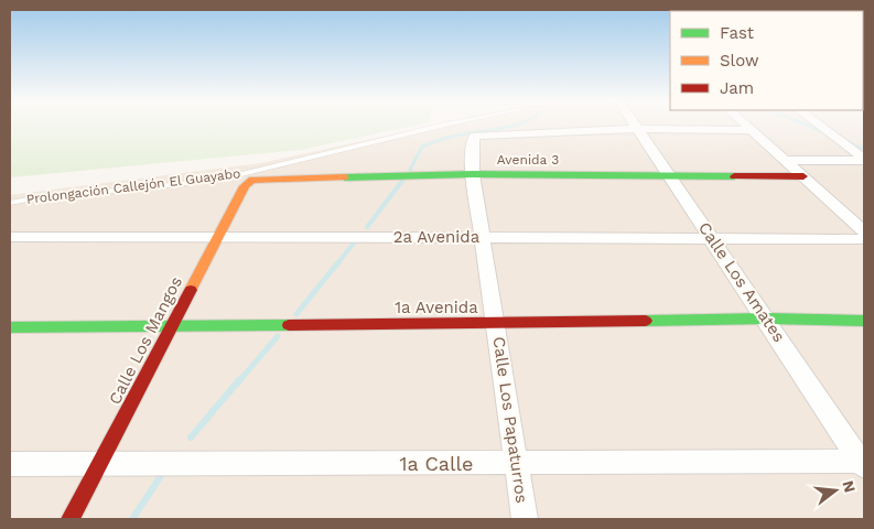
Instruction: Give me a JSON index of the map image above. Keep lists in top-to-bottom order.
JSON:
{
  "streets": {
    "street": [
      "Avenida 3",
      "2a Avenida",
      "Calle Los Amates",
      "1a Avenida",
      "Calle Los Mangos",
      "Calle Los Papaturros",
      "1a Calle"
    ],
    "lane": ["Prolongación Callejón El Guayabo"]
  },
  "crossings": [
    ["Avenida 3", "Calle Los Amates"],
    ["Avenida 3", "Calle Los Mangos"],
    ["Avenida 3", "Calle Los Papaturros"],
    ["2a Avenida", "Calle Los Amates"],
    ["2a Avenida", "Calle Los Mangos"],
    ["2a Avenida", "Calle Los Papaturros"],
    ["Calle Los Amates", "1a Avenida"],
    ["Calle Los Amates", "Calle Los Papaturros"],
    ["Calle Los Amates", "1a Calle"],
    ["1a Avenida", "Calle Los Mangos"],
    ["1a Avenida", "Calle Los Papaturros"],
    ["Calle Los Mangos", "1a Calle"],
    ["Calle Los Papaturros", "1a Calle"]
  ],
  "legend": ["Fast", "Slow", "Jam"],
  "north": "right"
}
